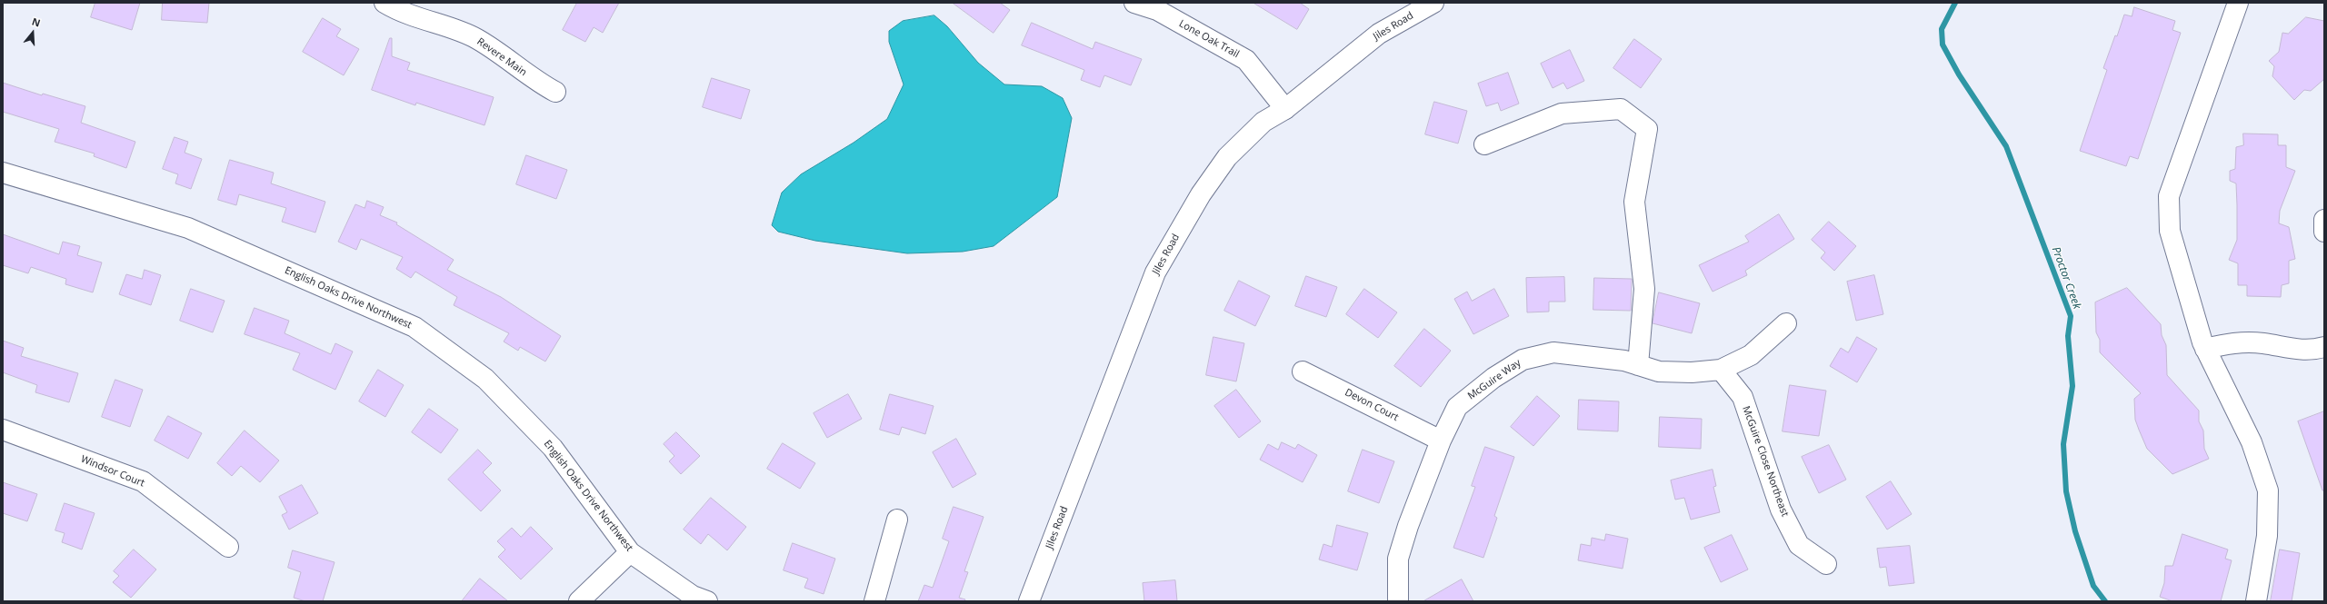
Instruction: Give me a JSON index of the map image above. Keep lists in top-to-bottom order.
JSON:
{
  "streets": {
    "street": [
      "Jiles Road",
      "Lone Oak Trail",
      "Revere Main",
      "English Oaks Drive Northwest",
      "McGuire Way",
      "Devon Court",
      "McGuire Close Northeast",
      "Windsor Court"
    ]
  },
  "crossings": [
    ["Jiles Road", "Lone Oak Trail"],
    ["McGuire Way", "Devon Court"],
    ["McGuire Way", "McGuire Close Northeast"]
  ],
  "water": ["Proctor Creek"],
  "north": "top"
}
